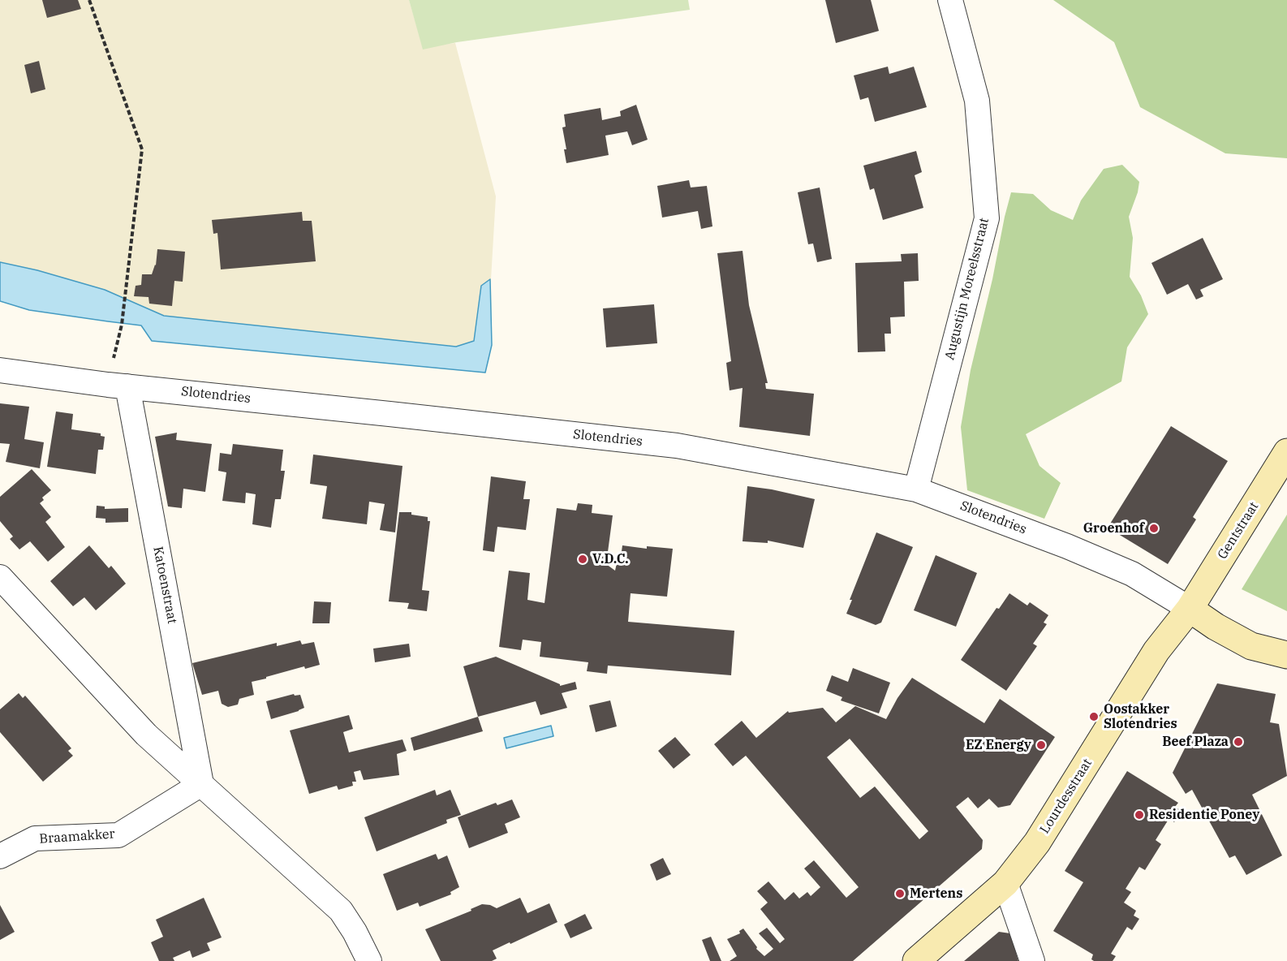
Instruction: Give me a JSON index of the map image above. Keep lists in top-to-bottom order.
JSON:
{
  "streets": {
    "street": [
      "Augustijn Moreelsstraat",
      "Slotendries",
      "Gentstraat",
      "Katoenstraat",
      "Lourdesstraat",
      "Braamakker"
    ]
  },
  "crossings": [
    ["Augustijn Moreelsstraat", "Slotendries"],
    ["Slotendries", "Gentstraat"],
    ["Slotendries", "Katoenstraat"],
    ["Slotendries", "Lourdesstraat"],
    ["Gentstraat", "Lourdesstraat"],
    ["Katoenstraat", "Braamakker"]
  ],
  "places": [
    "Groenhof",
    "V.D.C.",
    "Oostakker Slotendries",
    "Beef Plaza",
    "EZ Energy",
    "Residentie Poney",
    "Mertens"
  ]
}
